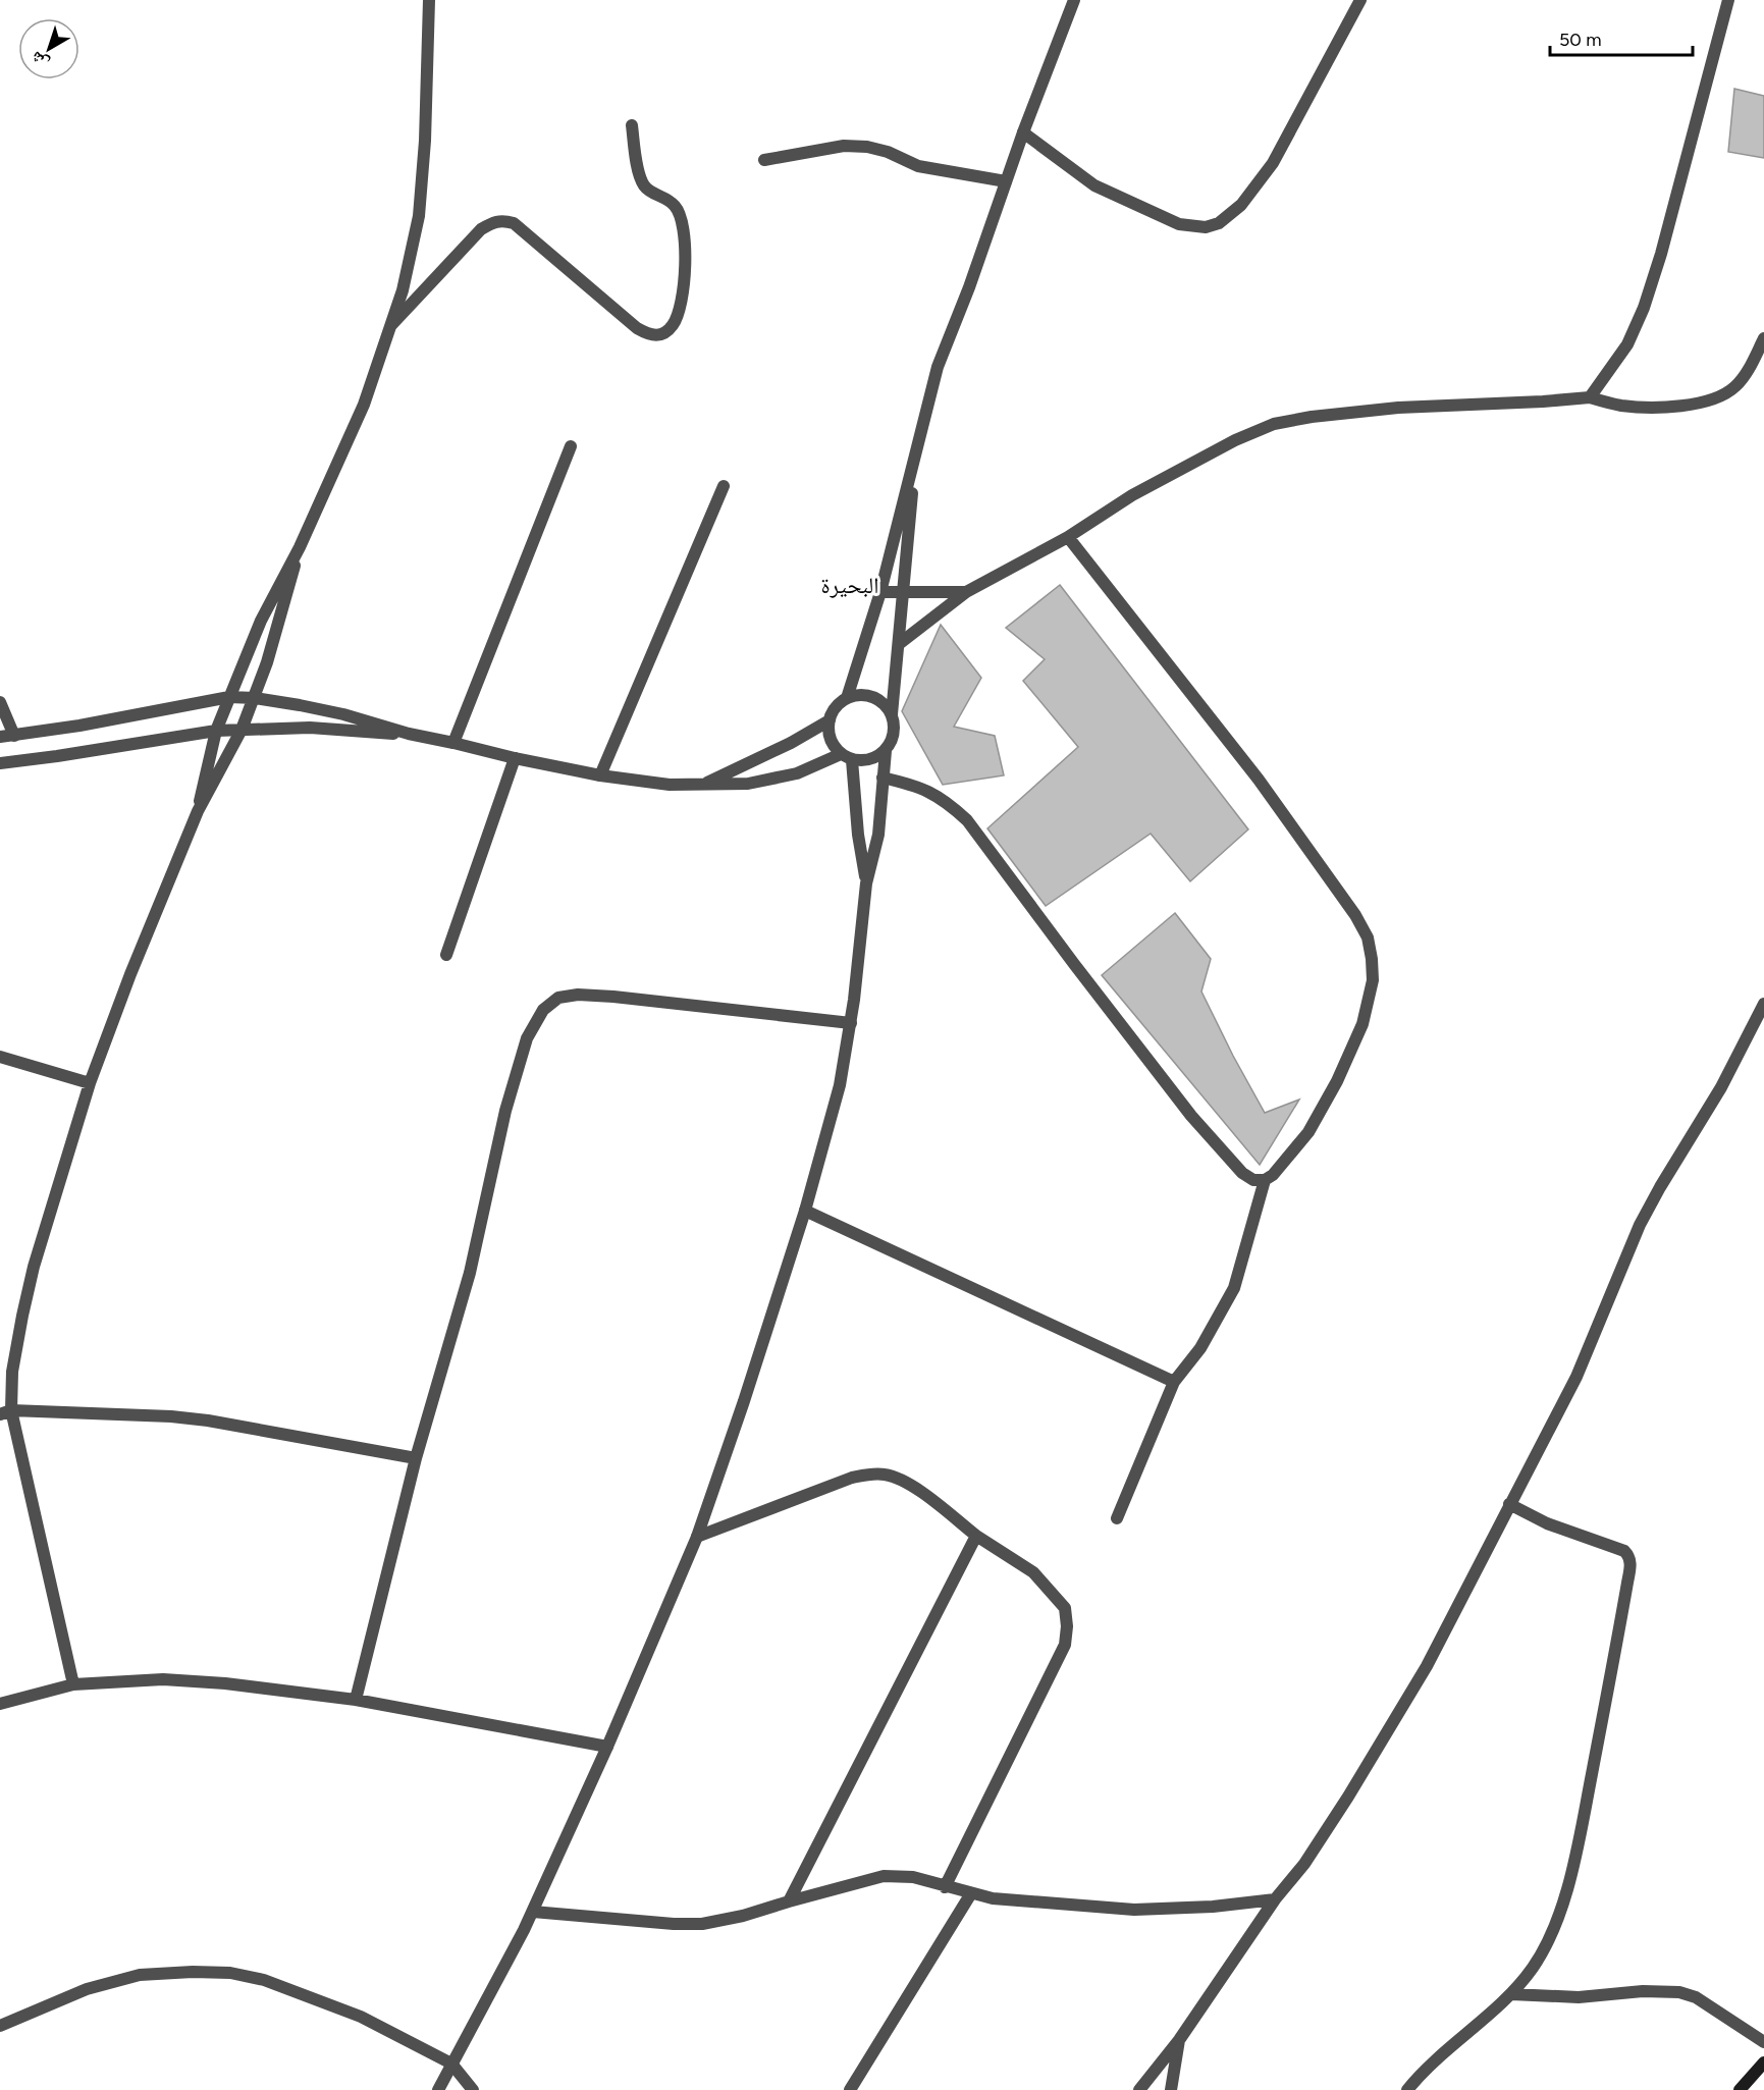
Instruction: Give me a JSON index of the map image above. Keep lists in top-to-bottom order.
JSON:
{
  "districts": ["البحيرة"],
  "scale_bar": "50 m",
  "north": "bottom left"
}
